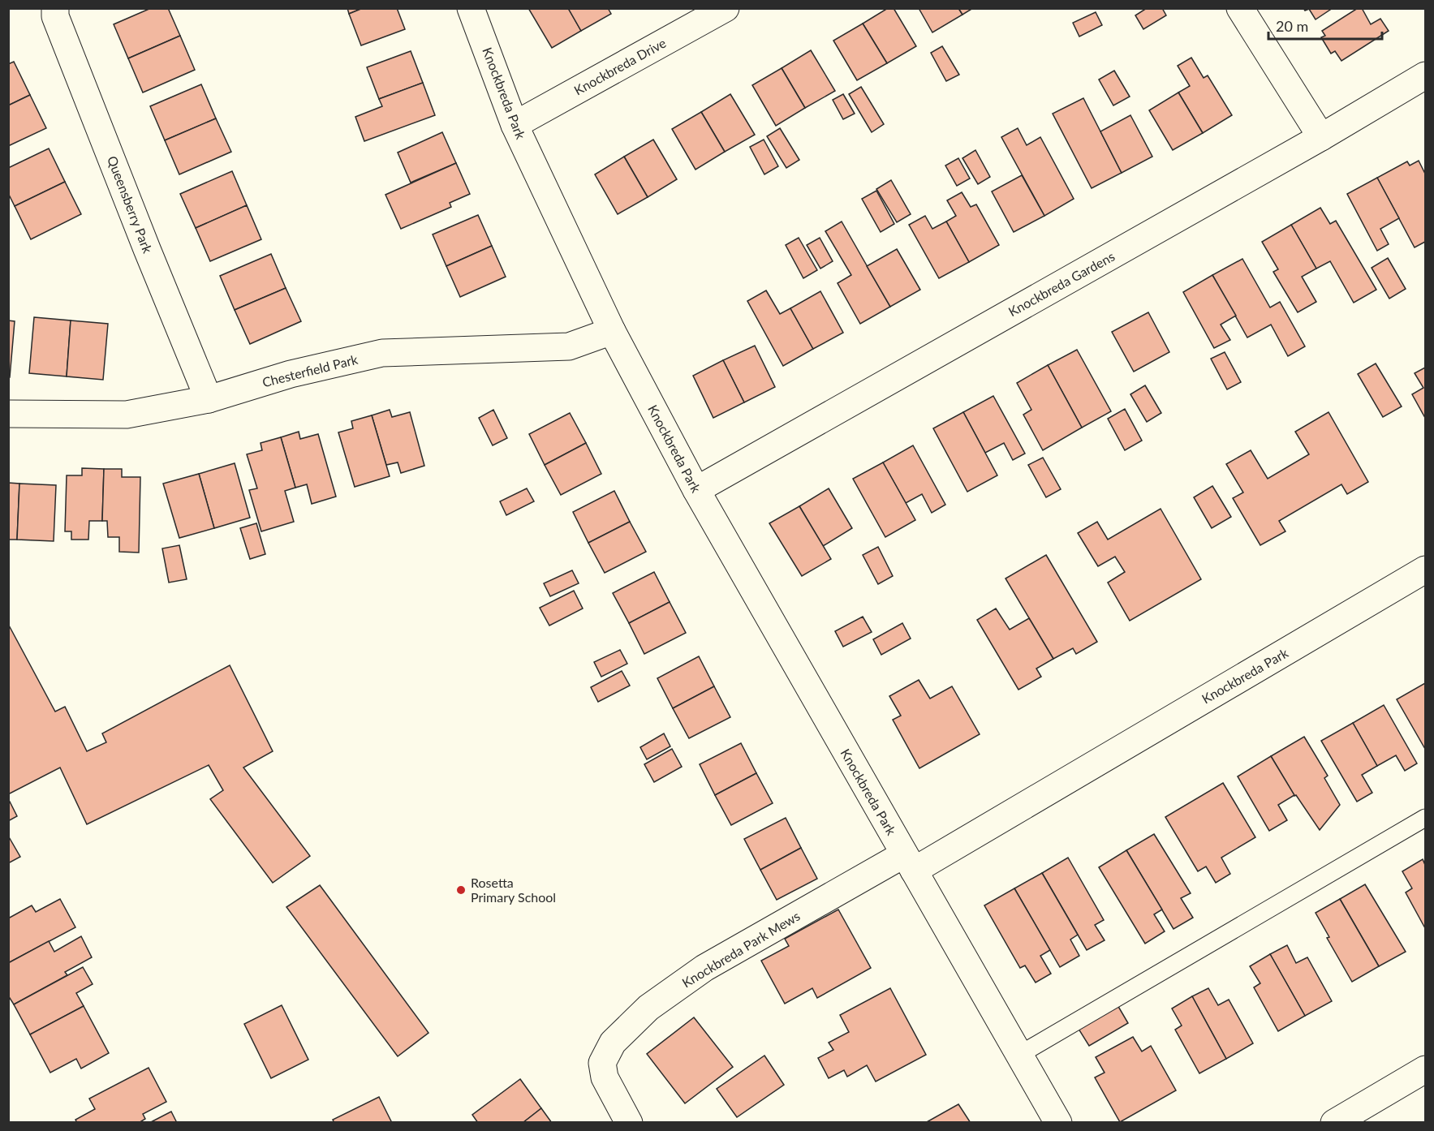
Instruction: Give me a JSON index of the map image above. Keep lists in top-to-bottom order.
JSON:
{
  "streets": {
    "street": [
      "Knockbreda Drive",
      "Knockbreda Park",
      "Queensberry Park",
      "Knockbreda Gardens",
      "Chesterfield Park",
      "Knockbreda Park Mews"
    ]
  },
  "crossings": [
    ["Knockbreda Drive", "Knockbreda Park"],
    ["Knockbreda Park", "Knockbreda Gardens"],
    ["Knockbreda Park", "Chesterfield Park"],
    ["Knockbreda Park", "Knockbreda Park Mews"],
    ["Queensberry Park", "Chesterfield Park"]
  ],
  "places": ["Rosetta Primary School"],
  "scale_bar": "20 m"
}
